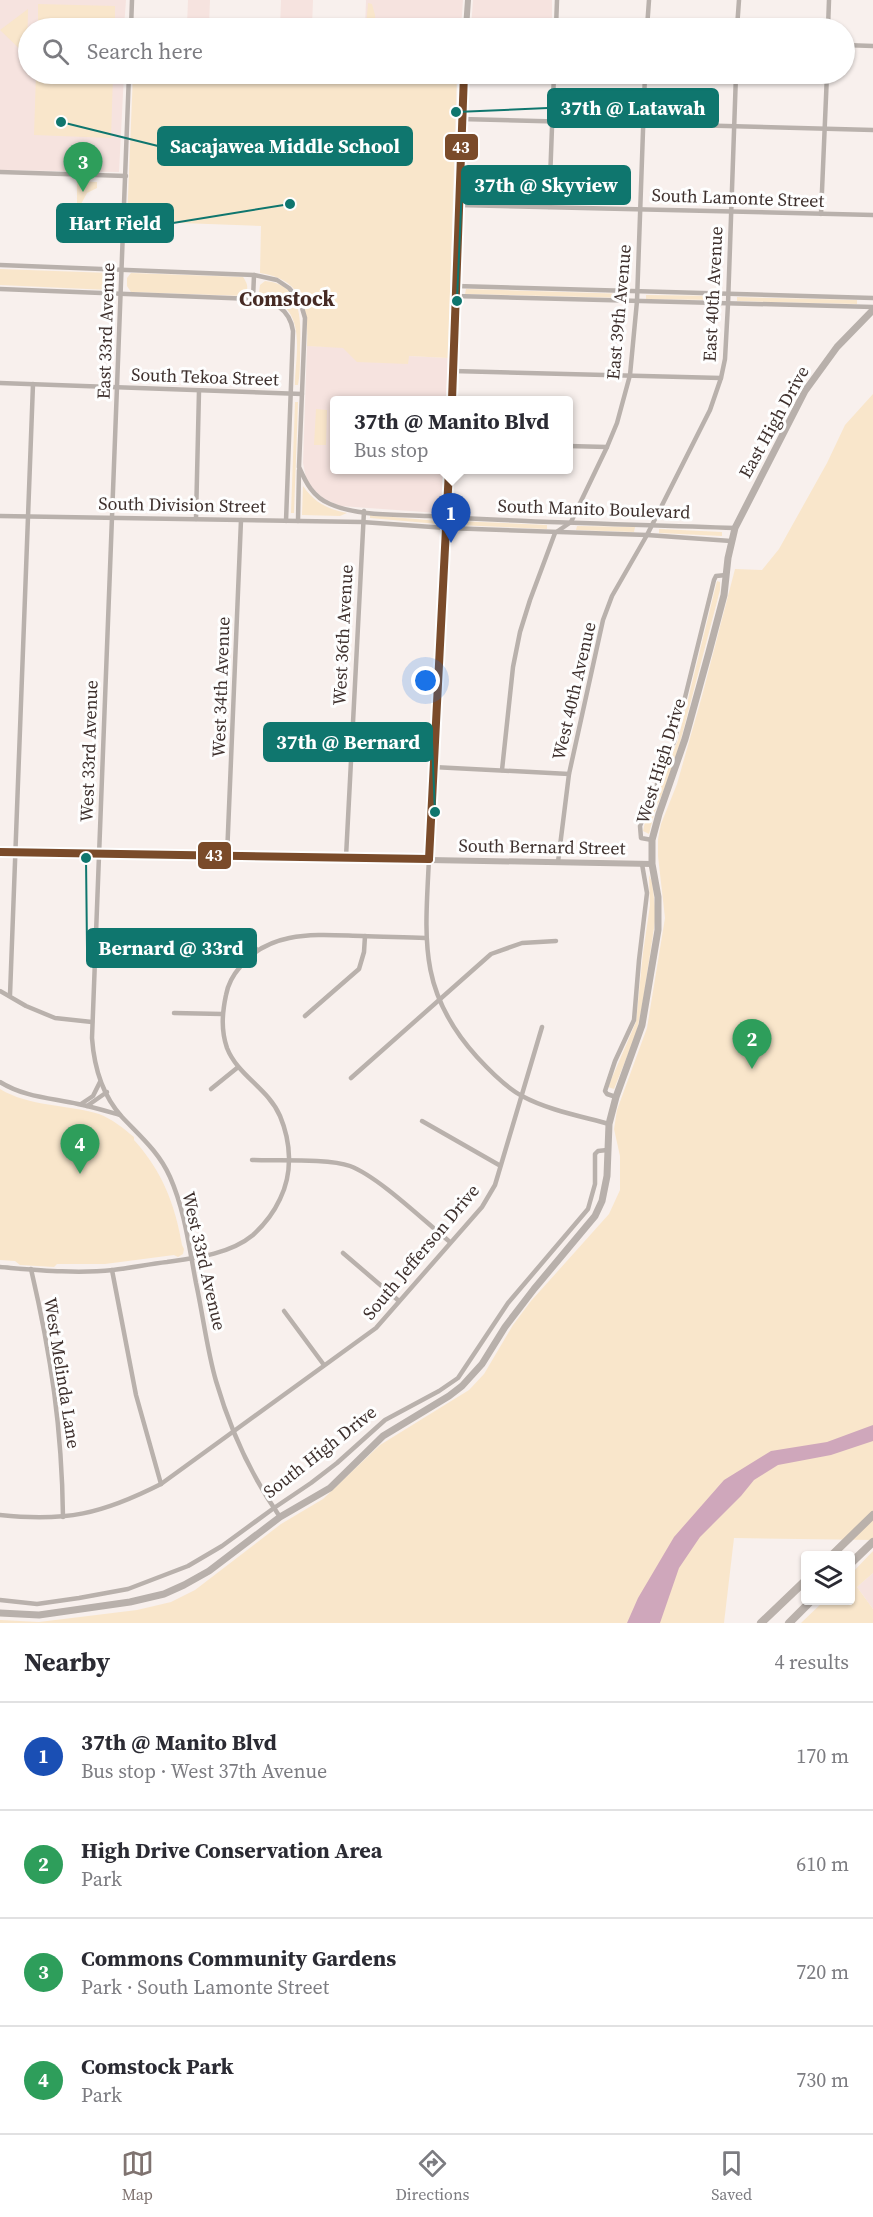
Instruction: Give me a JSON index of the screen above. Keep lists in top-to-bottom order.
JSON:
{
  "streets": {
    "main road": ["East High Drive", "West High Drive", "South High Drive"],
    "street": [
      "South Lamonte Street",
      "East 40th Avenue",
      "East 39th Avenue",
      "East 33rd Avenue",
      "South Tekoa Street",
      "South Division Street",
      "South Manito Boulevard",
      "West 36th Avenue",
      "West 34th Avenue",
      "West 40th Avenue",
      "West 33rd Avenue",
      "South Bernard Street",
      "South Jefferson Drive",
      "West Melinda Lane"
    ]
  },
  "crossings": [
    ["South Lamonte Street", "East 40th Avenue"],
    ["South Lamonte Street", "East 39th Avenue"],
    ["East 40th Avenue", "South Manito Boulevard"],
    ["East 40th Avenue", "West 40th Avenue"],
    ["East 39th Avenue", "South Manito Boulevard"],
    ["East 33rd Avenue", "South Tekoa Street"],
    ["East 33rd Avenue", "South Division Street"],
    ["East 33rd Avenue", "West 33rd Avenue"],
    ["East High Drive", "South Manito Boulevard"],
    ["East High Drive", "West High Drive"],
    ["South Division Street", "South Manito Boulevard"],
    ["South Division Street", "West 36th Avenue"],
    ["South Division Street", "West 34th Avenue"],
    ["South Division Street", "West 33rd Avenue"],
    ["South Manito Boulevard", "West 36th Avenue"],
    ["South Manito Boulevard", "West 40th Avenue"],
    ["South Manito Boulevard", "West High Drive"],
    ["West 36th Avenue", "South Bernard Street"],
    ["West 34th Avenue", "South Bernard Street"],
    ["West 40th Avenue", "South Bernard Street"],
    ["West 33rd Avenue", "South Bernard Street"],
    ["West 33rd Avenue", "South Jefferson Drive"],
    ["West 33rd Avenue", "South High Drive"],
    ["West High Drive", "South Bernard Street"],
    ["West High Drive", "South High Drive"],
    ["South Jefferson Drive", "West Melinda Lane"]
  ],
  "districts": ["Comstock"],
  "places": [
    "37th @ Latawah",
    "Sacajawea Middle School",
    "Hart Field",
    "37th @ Skyview",
    "37th @ Bernard",
    "Bernard @ 33rd"
  ],
  "lines": ["transit line 43"],
  "page": {
    "search": "Search here",
    "pins": [
      "3",
      "1",
      "2",
      "4"
    ],
    "popup": ["37th @ Manito Blvd", "Bus stop"],
    "heading": ["Nearby", "4 results"],
    "list": [
      {
        "mark": "1",
        "name": "37th @ Manito Blvd",
        "note": "Bus stop · West 37th Avenue",
        "value": "170 m"
      },
      {
        "mark": "2",
        "name": "High Drive Conservation Area",
        "note": "Park",
        "value": "610 m"
      },
      {
        "mark": "3",
        "name": "Commons Community Gardens",
        "note": "Park · South Lamonte Street",
        "value": "720 m"
      },
      {
        "mark": "4",
        "name": "Comstock Park",
        "note": "Park",
        "value": "730 m"
      }
    ],
    "nav": ["Map", "Directions", "Saved"]
  }
}
